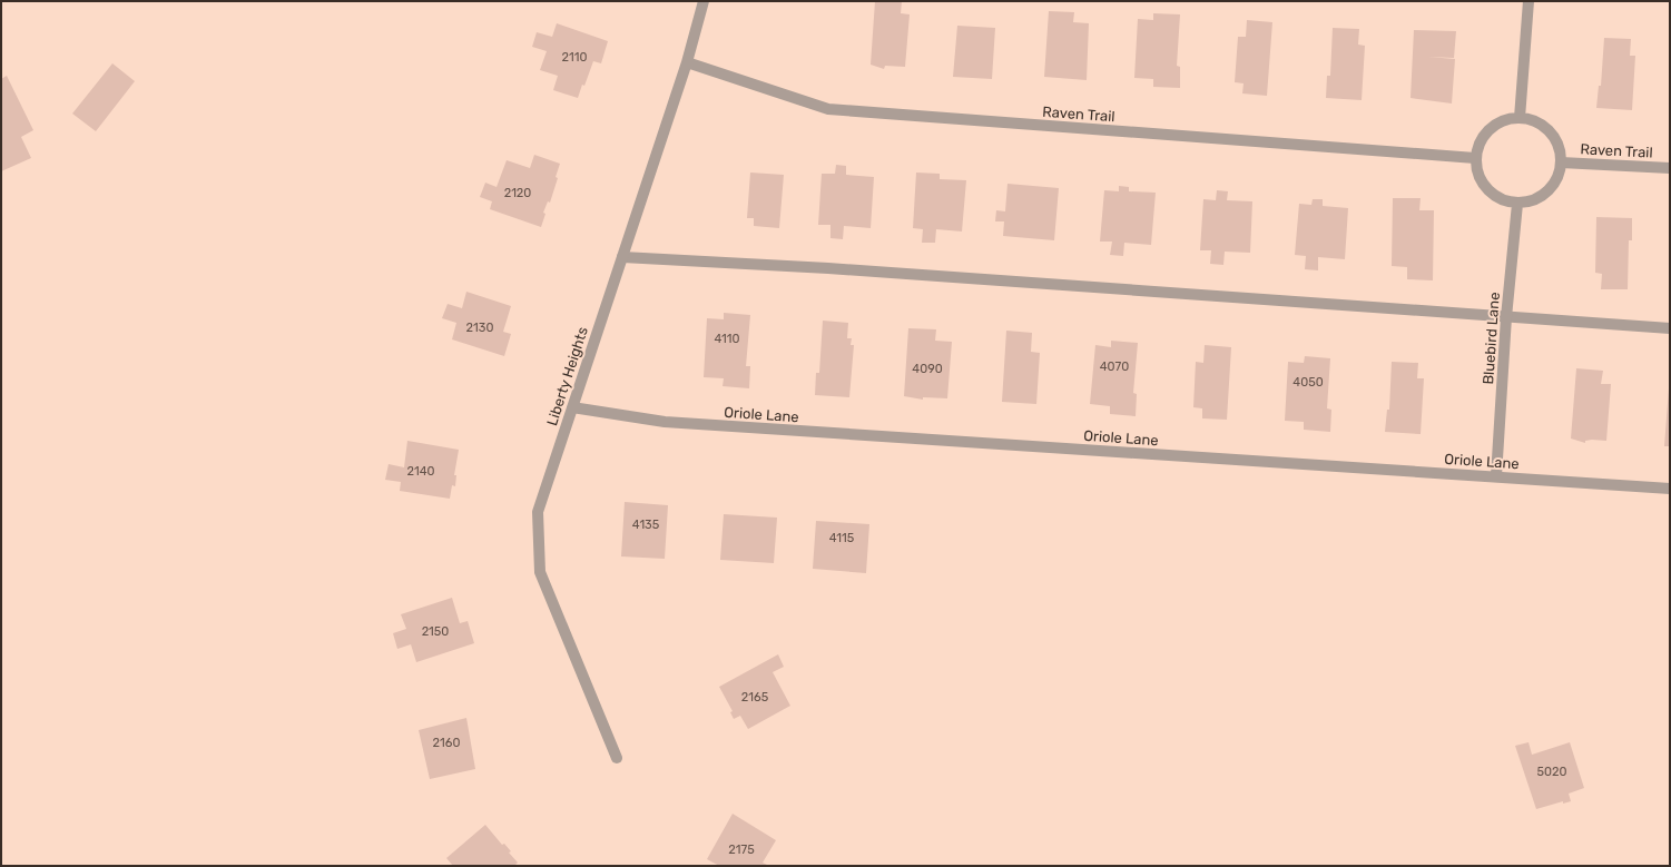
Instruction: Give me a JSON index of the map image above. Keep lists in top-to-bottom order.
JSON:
{
  "streets": {
    "street": [
      "Raven Trail",
      "Bluebird Lane",
      "Liberty Heights",
      "Oriole Lane"
    ]
  },
  "crossings": [
    ["Raven Trail", "Bluebird Lane"],
    ["Raven Trail", "Liberty Heights"],
    ["Bluebird Lane", "Oriole Lane"],
    ["Liberty Heights", "Oriole Lane"]
  ],
  "house_numbers": [
    "2110",
    "2120",
    "2130",
    "4110",
    "4070",
    "4090",
    "4050",
    "2140",
    "4135",
    "4115",
    "2150",
    "2165",
    "2160",
    "5020",
    "2175"
  ]
}
